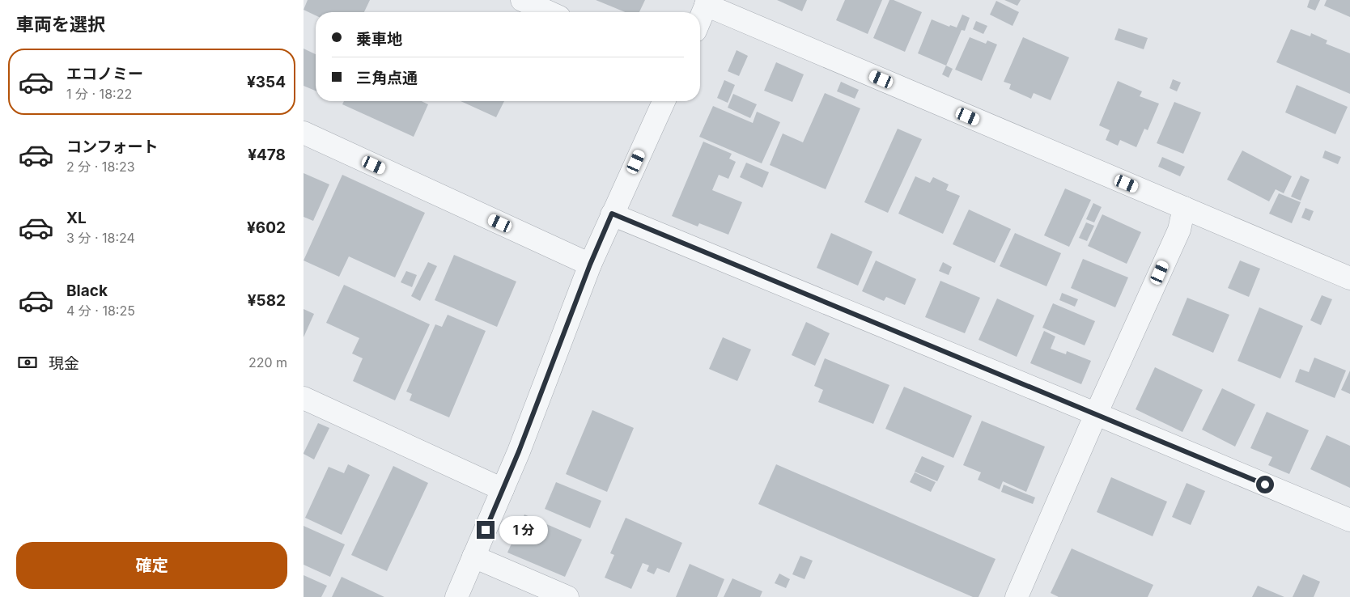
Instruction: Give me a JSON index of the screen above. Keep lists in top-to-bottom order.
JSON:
{
  "page": {
    "heading": "車両を選択",
    "banner": ["乗車地", "三角点通"],
    "list": [
      {
        "name": "エコノミー",
        "note": "1 分 · 18:22",
        "value": "¥354"
      },
      {
        "name": "コンフォート",
        "note": "2 分 · 18:23",
        "value": "¥478"
      },
      {
        "name": "XL",
        "note": "3 分 · 18:24",
        "value": "¥602"
      },
      {
        "name": "Black",
        "note": "4 分 · 18:25",
        "value": "¥582"
      }
    ],
    "pay": ["現金", "220 m"],
    "bubble": "1 分",
    "buttons": "確定"
  }
}
